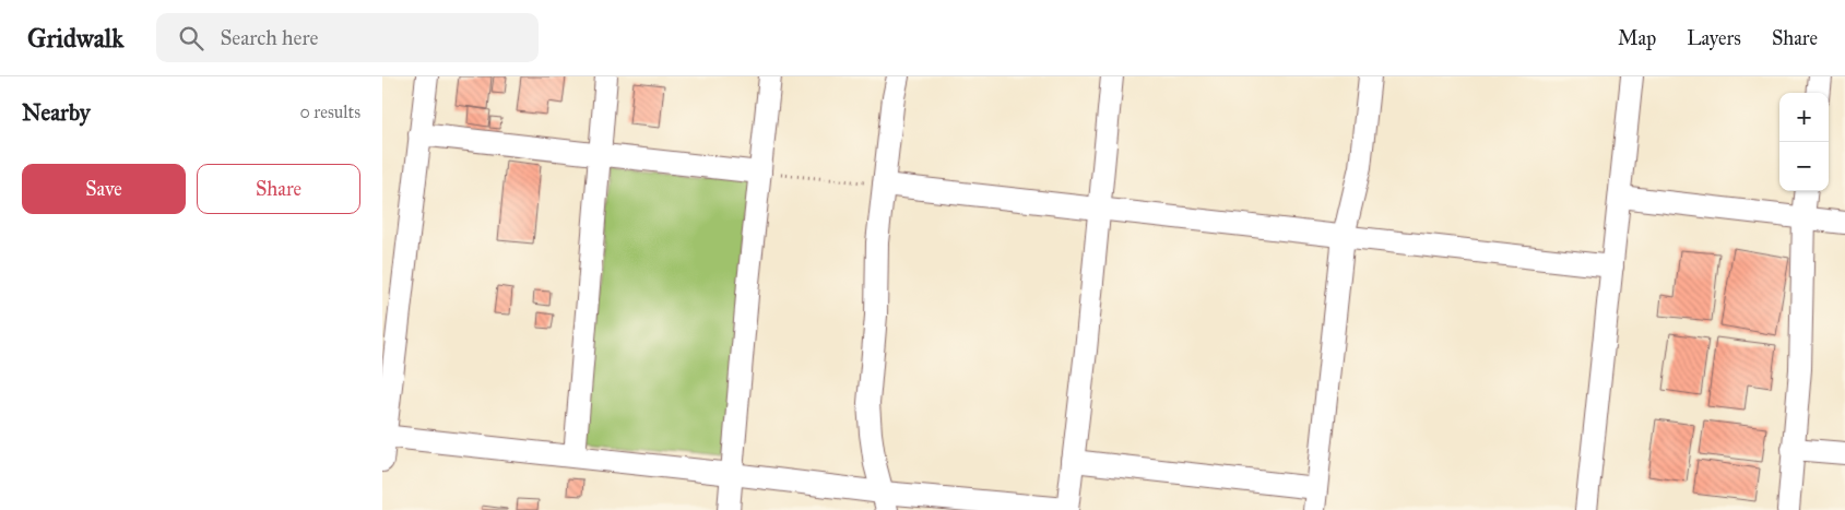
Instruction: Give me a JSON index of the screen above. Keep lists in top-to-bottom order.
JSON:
{
  "page": {
    "header": "Gridwalk",
    "search": "Search here",
    "nav": ["Map", "Layers", "Share"],
    "heading": ["Nearby", "0 results"],
    "map_buttons": ["+", "−"],
    "buttons": ["Save", "Share"]
  }
}
